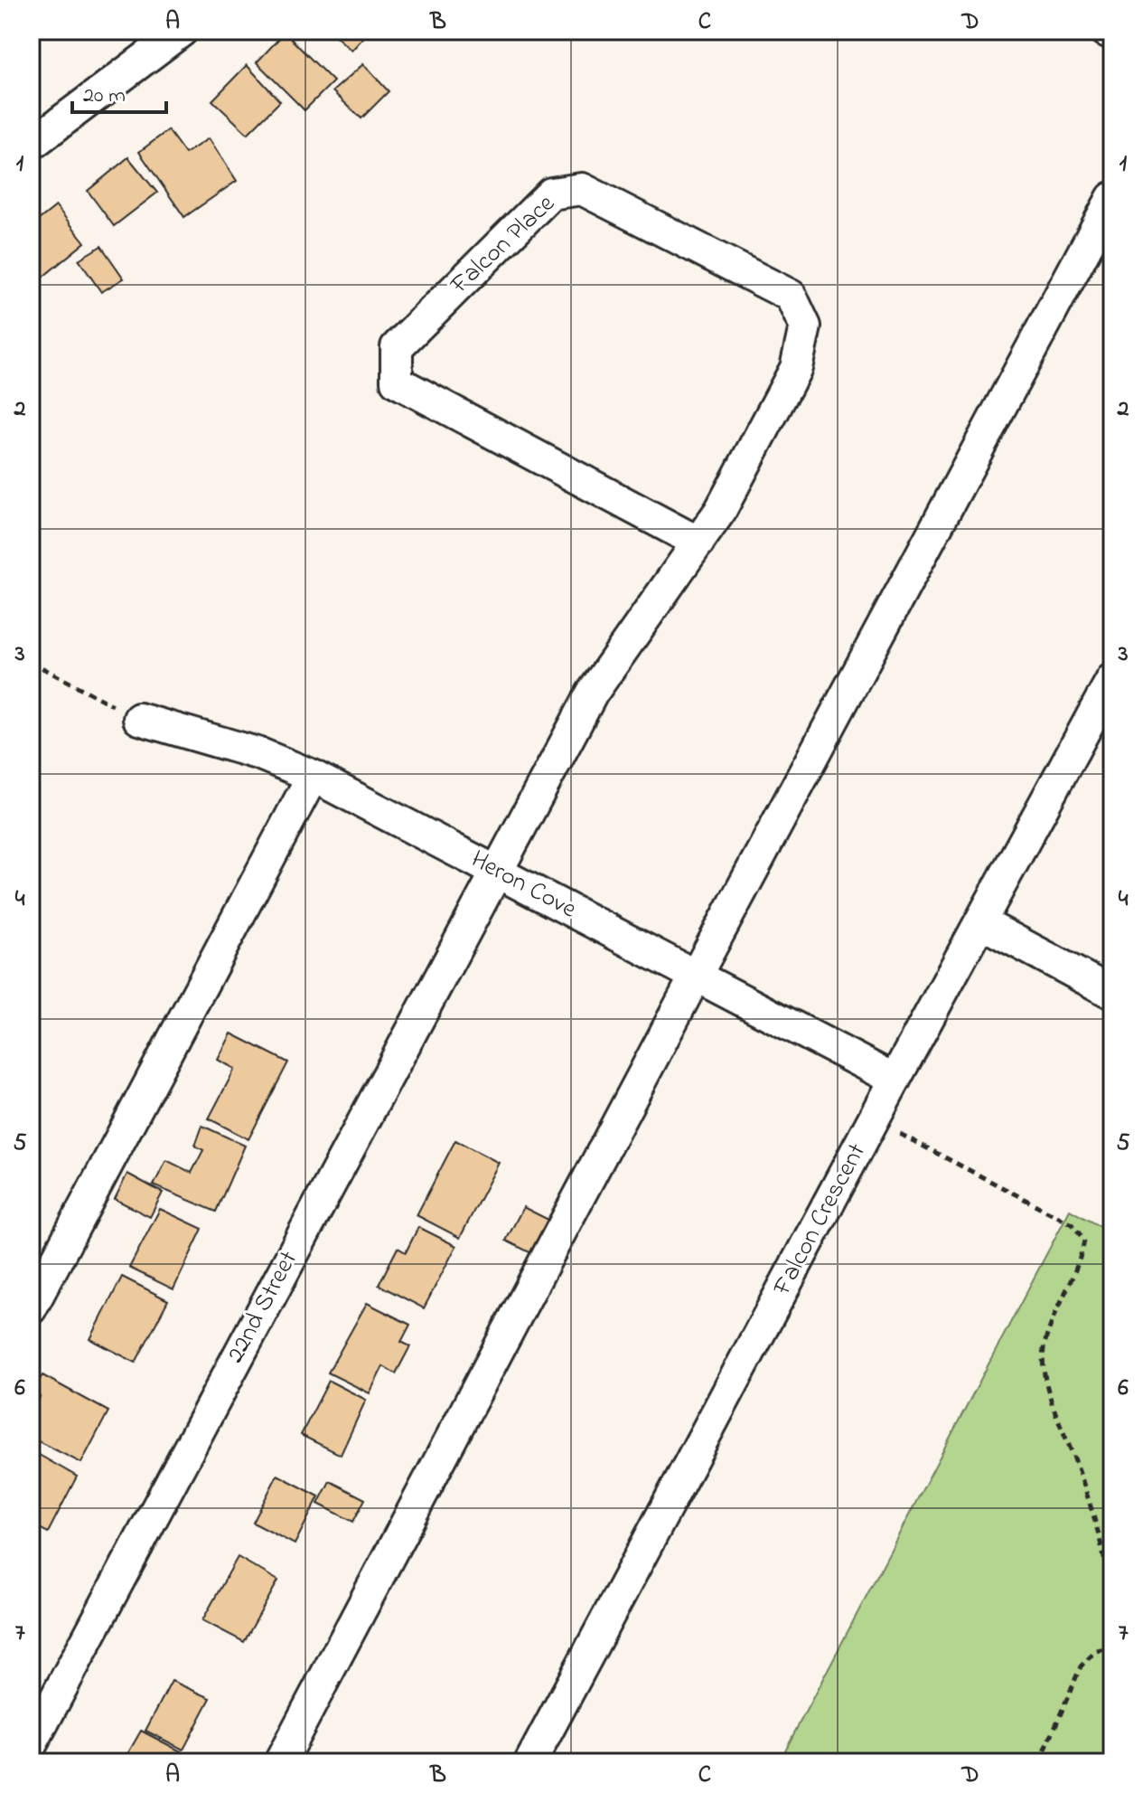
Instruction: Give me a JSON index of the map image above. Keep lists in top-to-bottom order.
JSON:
{
  "streets": {
    "street": [
      "Falcon Place",
      "Heron Cove",
      "Falcon Crescent",
      "22nd Street"
    ]
  },
  "crossings": [
    ["Falcon Place", "Heron Cove"],
    ["Falcon Place", "22nd Street"],
    ["Heron Cove", "Falcon Crescent"],
    ["Heron Cove", "22nd Street"]
  ],
  "scale_bar": "20 m",
  "grid": {
    "columns": [
      "A",
      "B",
      "C",
      "D"
    ],
    "rows": [
      "1",
      "2",
      "3",
      "4",
      "5",
      "6",
      "7"
    ]
  }
}
